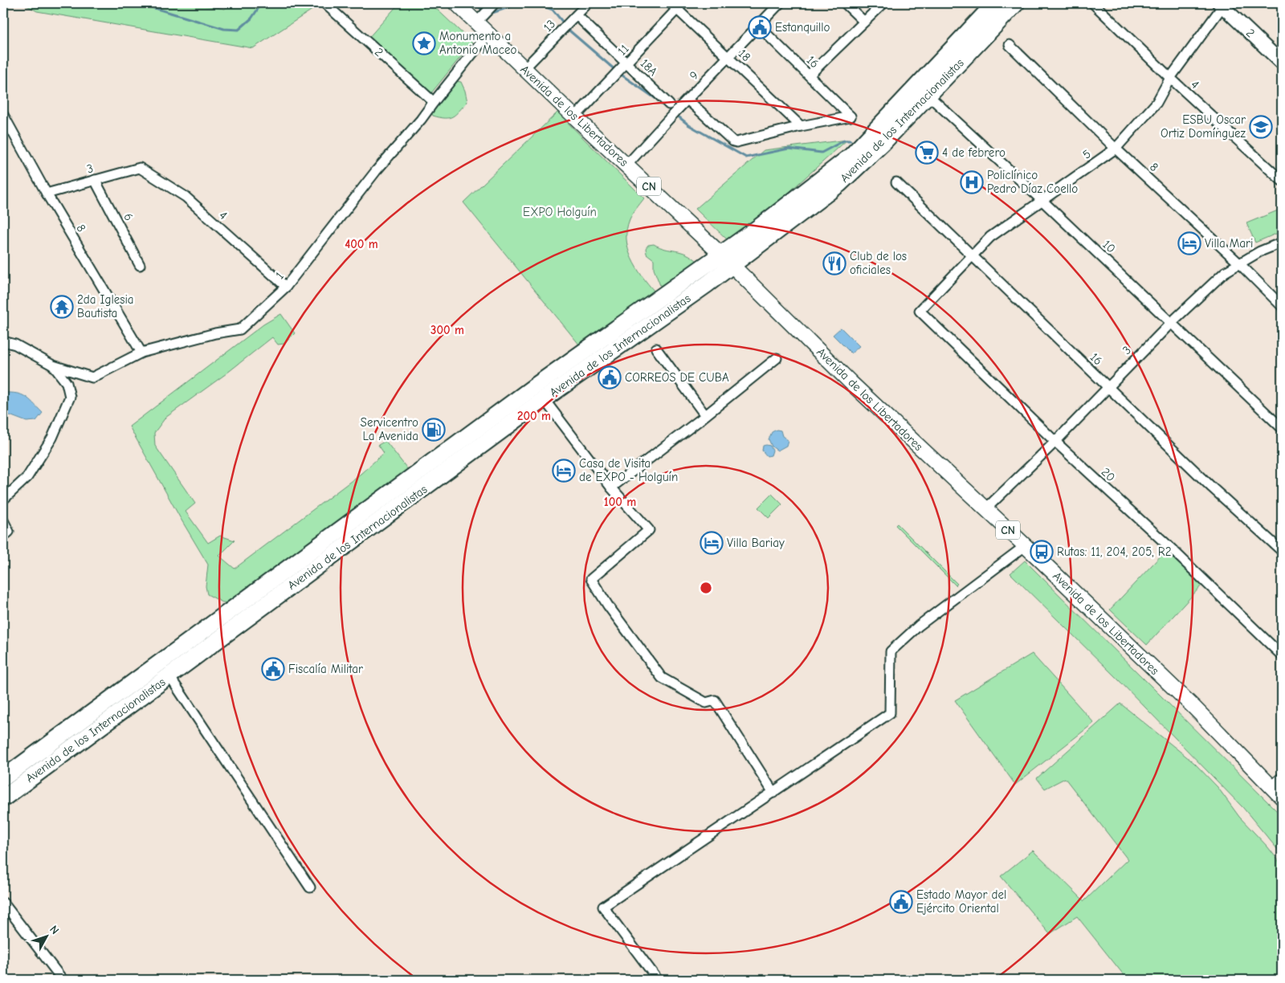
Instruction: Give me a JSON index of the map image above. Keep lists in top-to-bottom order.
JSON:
{
  "streets": {
    "highway": ["Avenida de los Internacionalistas"],
    "main road": ["Avenida de los Libertadores", "CN"],
    "street": [
      "13",
      "2",
      "11",
      "18",
      "16",
      "18A",
      "9",
      "4",
      "5",
      "8",
      "3",
      "6",
      "10",
      "1",
      "20"
    ]
  },
  "crossings": [
    ["13", "18A"],
    ["2", "5"],
    ["2", "1"],
    ["11", "18"],
    ["11", "18A"],
    ["18", "16"],
    ["18", "9"],
    ["16", "9"],
    ["16", "5"],
    ["16", "3"],
    ["9", "Avenida de los Libertadores"],
    ["4", "5"],
    ["4", "3"],
    ["4", "1"],
    ["Avenida de los Libertadores", "Avenida de los Internacionalistas"],
    ["Avenida de los Libertadores", "3"],
    ["Avenida de los Libertadores", "1"],
    ["Avenida de los Internacionalistas", "10"],
    ["5", "8"],
    ["5", "10"],
    ["5", "20"],
    ["8", "3"],
    ["8", "1"],
    ["3", "6"],
    ["3", "10"],
    ["3", "20"]
  ],
  "parks": ["EXPO Holguín"],
  "places": {
    "public building": [
      "Estanquillo",
      "CORREOS DE CUBA",
      "Fiscalía Militar",
      "Estado Mayor del Ejército Oriental"
    ],
    "place": ["Monumento a Antonio Maceo"],
    "school or university": ["ESBU Oscar Ortiz Domínguez"],
    "supermarket": ["4 de febrero"],
    "hospital": ["Policlínico Pedro Díaz Coello"],
    "hotel": ["Villa Mari", "Casa de Visita de EXPO - Holguín", "Villa Bariay"],
    "restaurant": ["Club de los oficiales"],
    "temple": ["2da Iglesia Bautista"],
    "fuel station": ["Servicentro La Avenida"],
    "bus stop": ["Rutas: 11, 204, 205, R2"]
  },
  "north": "top right",
  "rings": [
    "400 m",
    "300 m",
    "200 m",
    "100 m"
  ]
}
